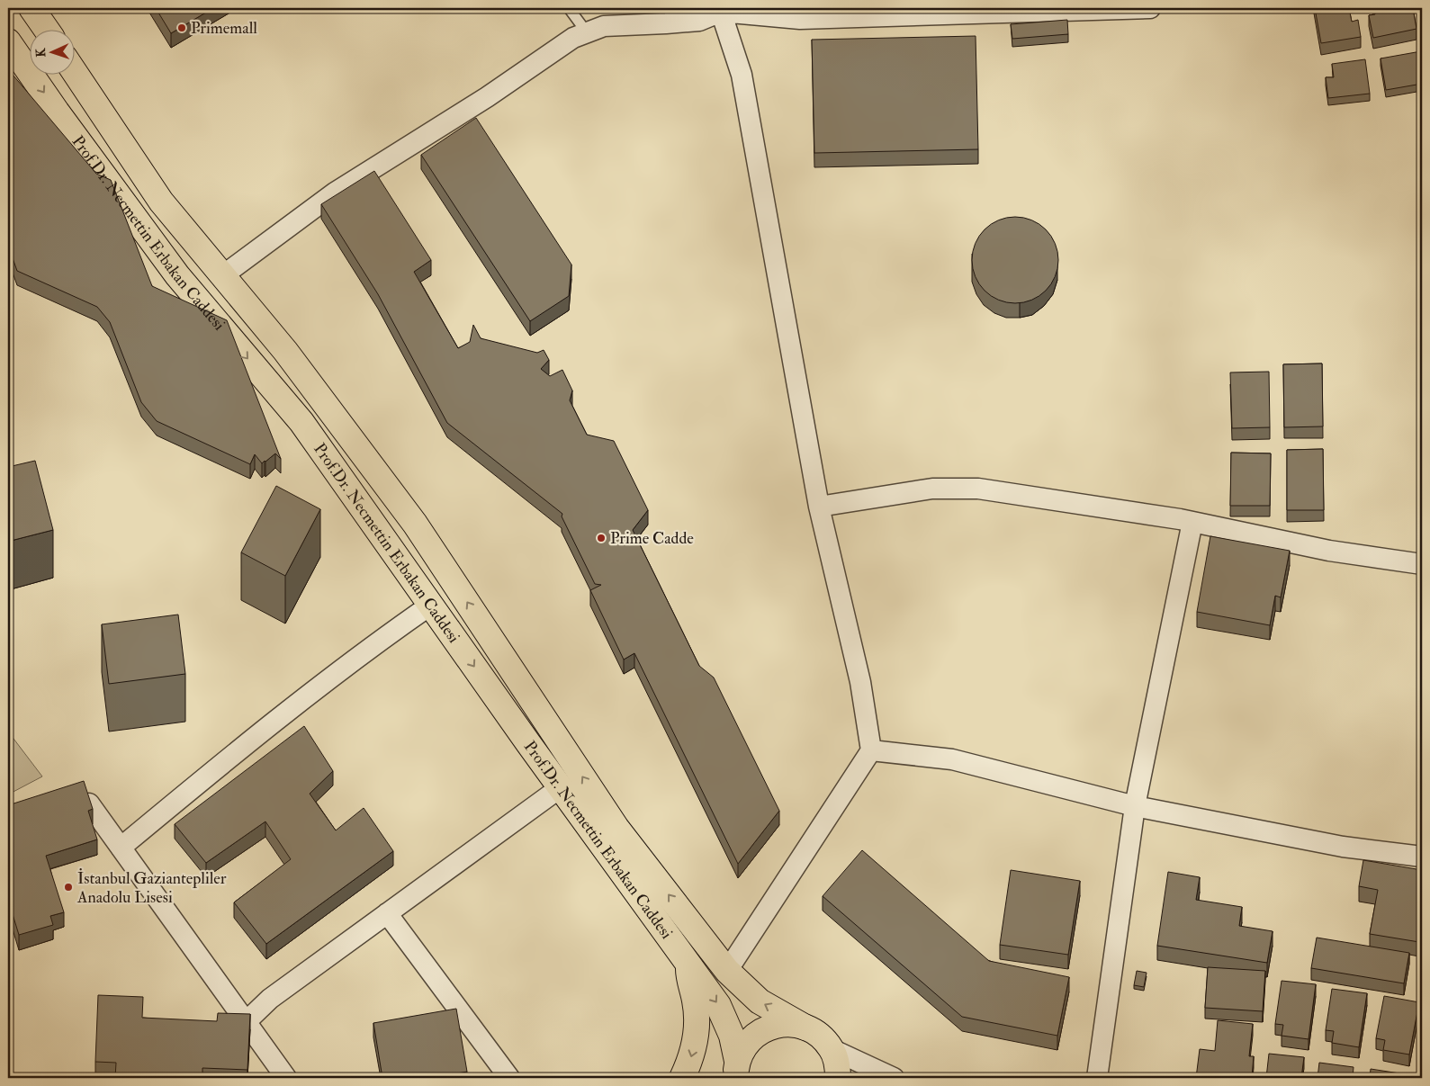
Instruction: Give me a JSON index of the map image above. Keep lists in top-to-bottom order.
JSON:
{
  "streets": {
    "main road": ["Prof.Dr. Necmettin Erbakan Caddesi"]
  },
  "places": ["Primemall", "Prime Cadde", "İstanbul Gaziantepliler Anadolu Lisesi"],
  "north": "left"
}
